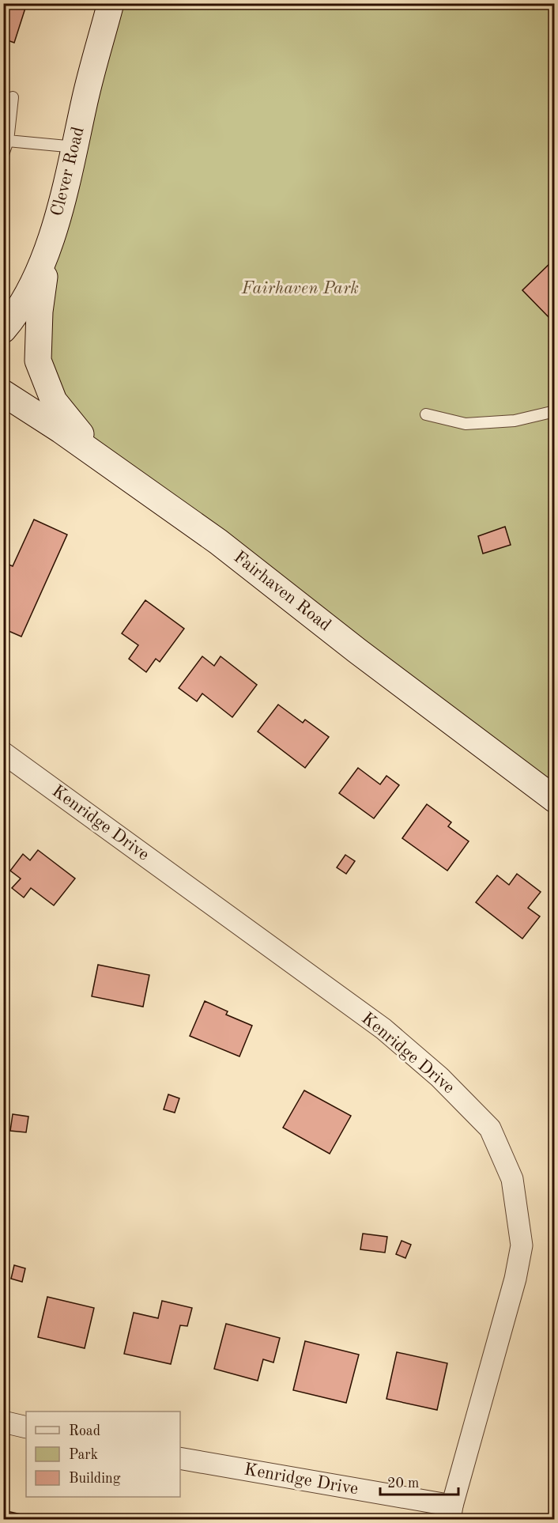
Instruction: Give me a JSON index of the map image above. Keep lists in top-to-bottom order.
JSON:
{
  "streets": {
    "street": ["Clever Road", "Fairhaven Road", "Kenridge Drive"]
  },
  "parks": ["Fairhaven Park"],
  "legend": ["Road", "Park", "Building"],
  "scale_bar": "20 m"
}
